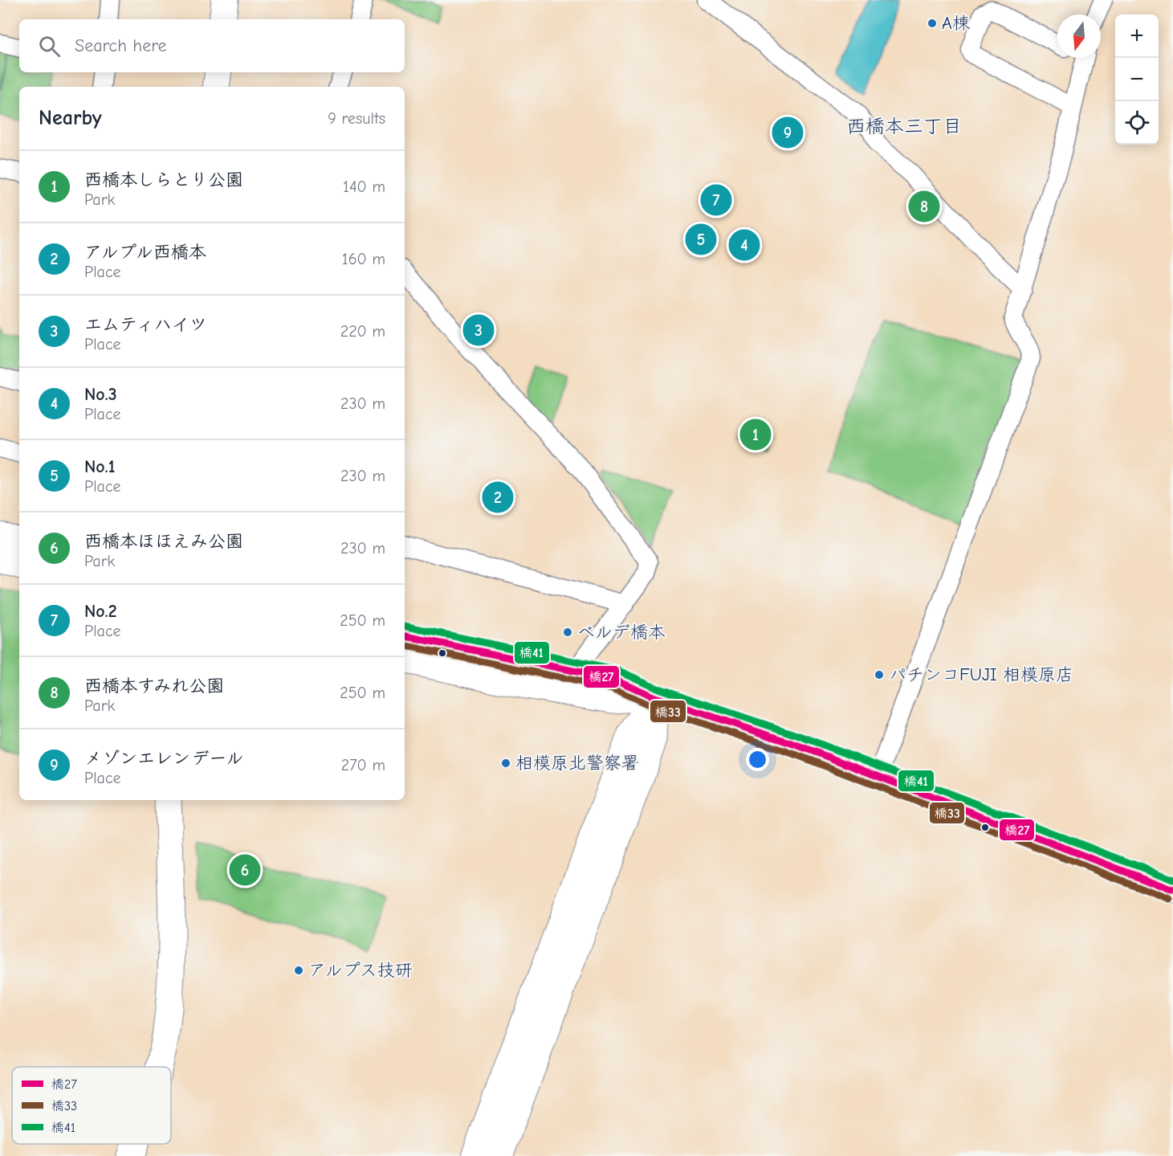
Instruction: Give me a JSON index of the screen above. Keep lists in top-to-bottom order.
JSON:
{
  "districts": ["西橋本三丁目"],
  "places": [
    "A棟",
    "ベルデ橋本",
    "パチンコFUJI 相模原店",
    "相模原北警察署",
    "アルプス技研"
  ],
  "lines": ["transit line 橋41", "transit line 橋27", "transit line 橋33"],
  "legend": ["橋27", "橋33", "橋41"],
  "north": "bottom",
  "page": {
    "map_buttons": ["+", "−"],
    "search": "Search here",
    "heading": ["Nearby", "9 results"],
    "pins": [
      "9",
      "7",
      "8",
      "5",
      "4",
      "3",
      "1",
      "2",
      "6"
    ],
    "list": [
      {
        "mark": "1",
        "name": "西橋本しらとり公園",
        "note": "Park",
        "value": "140 m"
      },
      {
        "mark": "2",
        "name": "アルプル西橋本",
        "note": "Place",
        "value": "160 m"
      },
      {
        "mark": "3",
        "name": "エムティハイツ",
        "note": "Place",
        "value": "220 m"
      },
      {
        "mark": "4",
        "name": "No.3",
        "note": "Place",
        "value": "230 m"
      },
      {
        "mark": "5",
        "name": "No.1",
        "note": "Place",
        "value": "230 m"
      },
      {
        "mark": "6",
        "name": "西橋本ほほえみ公園",
        "note": "Park",
        "value": "230 m"
      },
      {
        "mark": "7",
        "name": "No.2",
        "note": "Place",
        "value": "250 m"
      },
      {
        "mark": "8",
        "name": "西橋本すみれ公園",
        "note": "Park",
        "value": "250 m"
      },
      {
        "mark": "9",
        "name": "メゾンエレンデール",
        "note": "Place",
        "value": "270 m"
      }
    ]
  }
}
